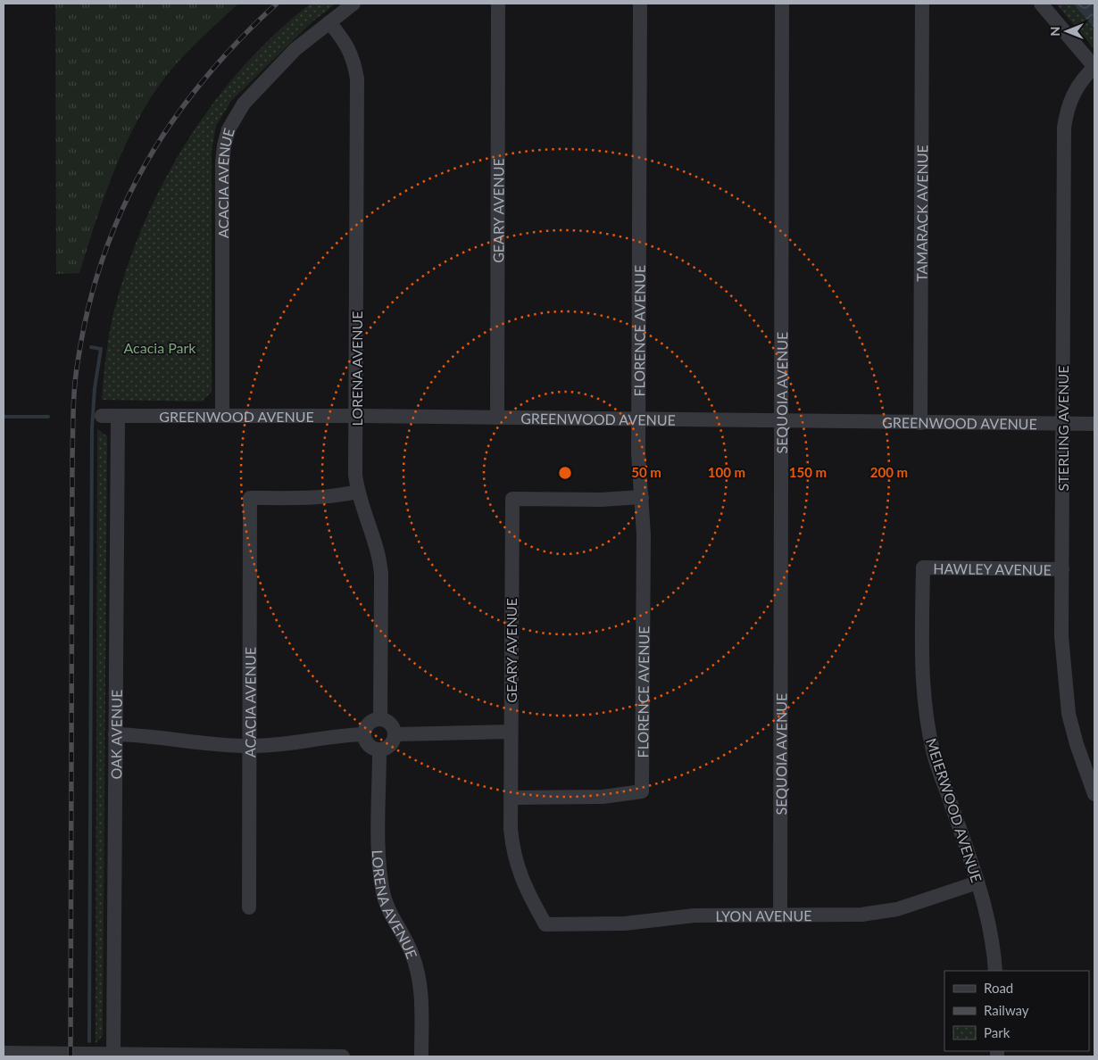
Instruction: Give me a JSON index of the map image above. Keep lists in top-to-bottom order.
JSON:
{
  "streets": {
    "street": [
      "ACACIA AVENUE",
      "GEARY AVENUE",
      "TAMARACK AVENUE",
      "FLORENCE AVENUE",
      "LORENA AVENUE",
      "SEQUOIA AVENUE",
      "GREENWOOD AVENUE",
      "STERLING AVENUE",
      "HAWLEY AVENUE",
      "OAK AVENUE",
      "MEIERWOOD AVENUE",
      "LYON AVENUE"
    ]
  },
  "crossings": [
    ["ACACIA AVENUE", "LORENA AVENUE"],
    ["ACACIA AVENUE", "GREENWOOD AVENUE"],
    ["GEARY AVENUE", "FLORENCE AVENUE"],
    ["GEARY AVENUE", "GREENWOOD AVENUE"],
    ["GEARY AVENUE", "LYON AVENUE"],
    ["TAMARACK AVENUE", "GREENWOOD AVENUE"],
    ["FLORENCE AVENUE", "GREENWOOD AVENUE"],
    ["LORENA AVENUE", "GREENWOOD AVENUE"],
    ["SEQUOIA AVENUE", "GREENWOOD AVENUE"],
    ["SEQUOIA AVENUE", "LYON AVENUE"],
    ["GREENWOOD AVENUE", "STERLING AVENUE"],
    ["GREENWOOD AVENUE", "OAK AVENUE"],
    ["STERLING AVENUE", "HAWLEY AVENUE"],
    ["HAWLEY AVENUE", "MEIERWOOD AVENUE"],
    ["MEIERWOOD AVENUE", "LYON AVENUE"]
  ],
  "parks": ["Acacia Park"],
  "legend": ["Road", "Railway", "Park"],
  "north": "left",
  "rings": [
    "50 m",
    "100 m",
    "150 m",
    "200 m"
  ]
}
